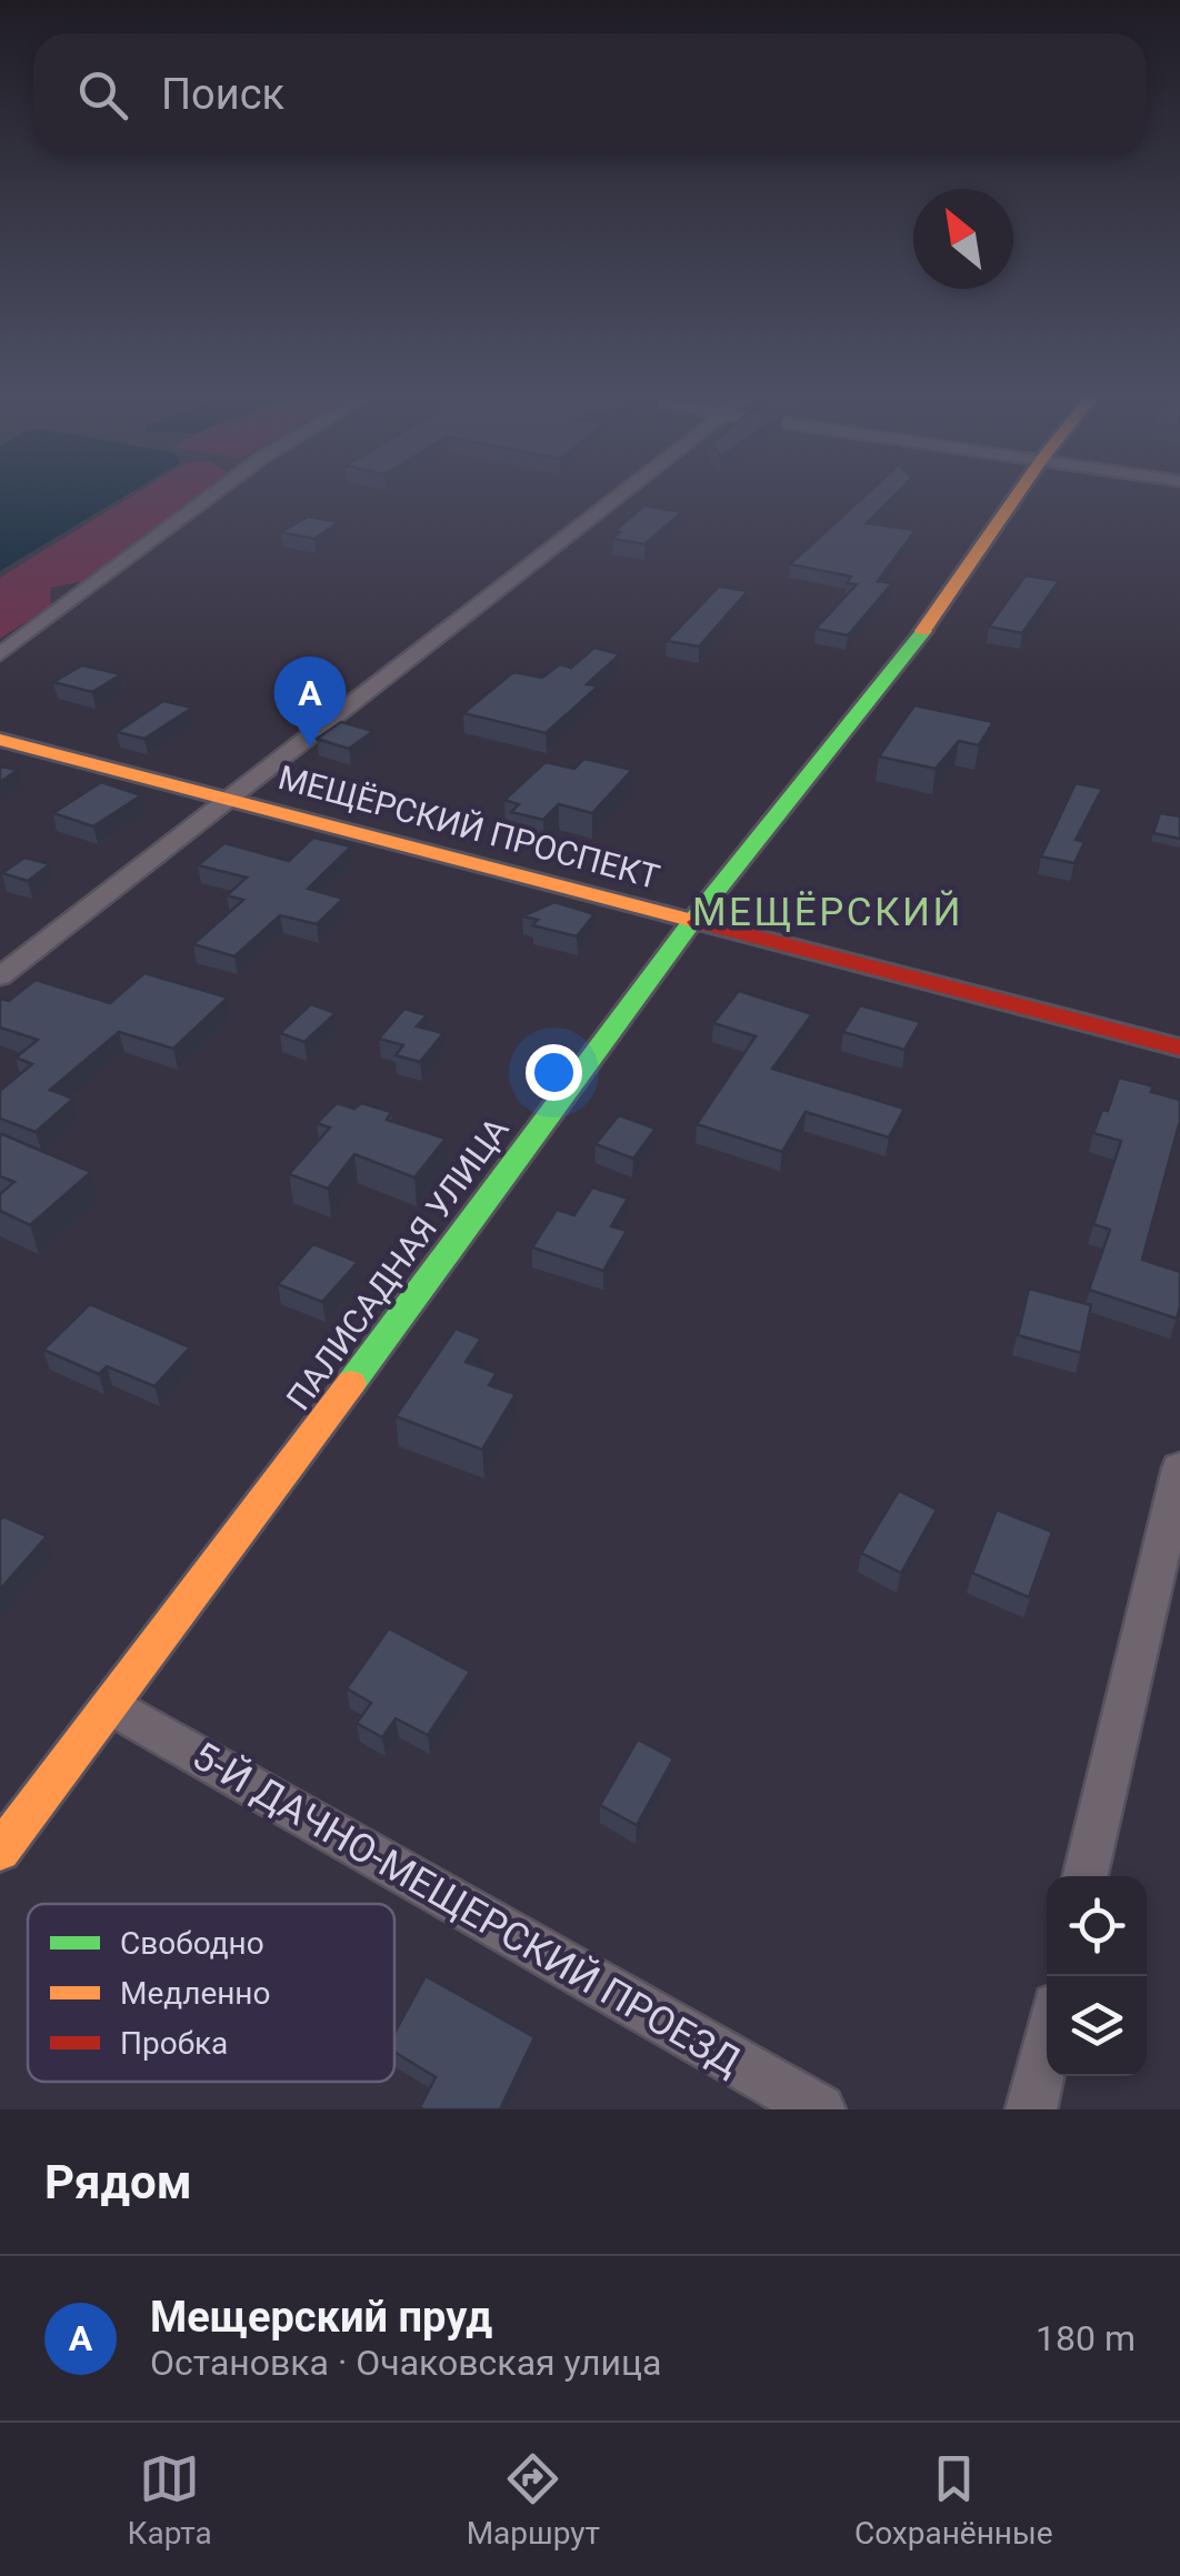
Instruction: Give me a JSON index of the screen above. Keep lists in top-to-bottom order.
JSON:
{
  "streets": {
    "street": ["МЕЩЁРСКИЙ ПРОСПЕКТ", "ПАЛИСАДНАЯ УЛИЦА", "5-Й ДАЧНО-МЕЩЕРСКИЙ ПРОЕЗД"]
  },
  "crossings": [
    ["МЕЩЁРСКИЙ ПРОСПЕКТ", "ПАЛИСАДНАЯ УЛИЦА"],
    ["ПАЛИСАДНАЯ УЛИЦА", "5-Й ДАЧНО-МЕЩЕРСКИЙ ПРОЕЗД"]
  ],
  "districts": ["МЕЩЁРСКИЙ"],
  "legend": ["Свободно", "Медленно", "Пробка"],
  "north": "top left",
  "page": {
    "search": "Поиск",
    "pins": "A",
    "heading": "Рядом",
    "list": [
      {
        "mark": "A",
        "name": "Мещерский пруд",
        "note": "Остановка · Очаковская улица",
        "value": "180 m"
      }
    ],
    "nav": ["Карта", "Маршрут", "Сохранённые"]
  }
}
